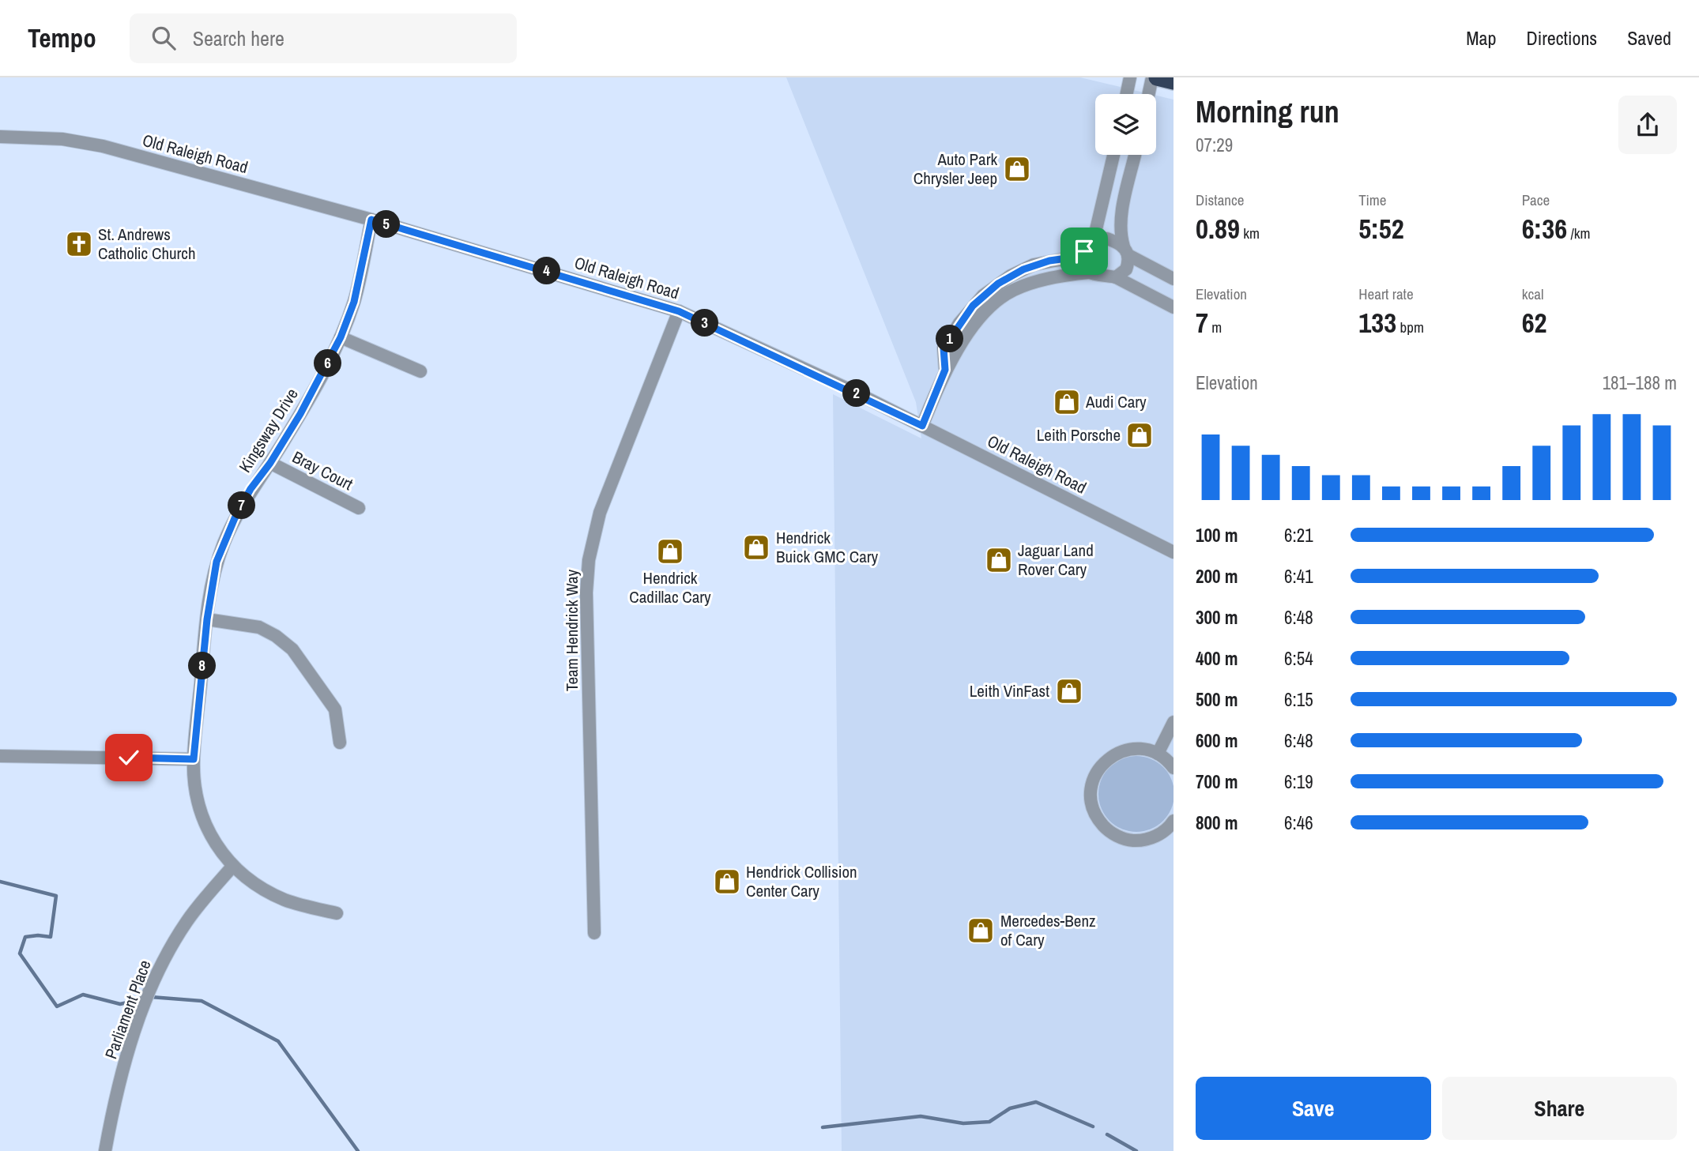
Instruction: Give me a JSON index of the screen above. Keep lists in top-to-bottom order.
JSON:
{
  "streets": {
    "street": [
      "Old Raleigh Road",
      "Kingsway Drive",
      "Bray Court",
      "Team Hendrick Way",
      "Parliament Place"
    ]
  },
  "crossings": [
    ["Old Raleigh Road", "Kingsway Drive"],
    ["Old Raleigh Road", "Team Hendrick Way"],
    ["Kingsway Drive", "Bray Court"],
    ["Kingsway Drive", "Parliament Place"]
  ],
  "places": {
    "shop": [
      "Auto Park Chrysler Jeep",
      "Audi Cary",
      "Leith Porsche",
      "Hendrick Buick GMC Cary",
      "Hendrick Cadillac Cary",
      "Jaguar Land Rover Cary",
      "Leith VinFast",
      "Hendrick Collision Center Cary",
      "Mercedes-Benz of Cary"
    ],
    "church": ["St. Andrews Catholic Church"]
  },
  "page": {
    "header": "Tempo",
    "search": "Search here",
    "nav": ["Map", "Directions", "Saved"],
    "heading": ["Morning run", "07:29"],
    "stats": [
      ["Distance", "0.89 km"],
      ["Time", "5:52"],
      ["Pace", "6:36 /km"],
      ["Elevation", "7 m"],
      ["Heart rate", "133 bpm"],
      ["kcal", "62"]
    ],
    "pins": [
      "5",
      "4",
      "3",
      "1",
      "6",
      "2",
      "7",
      "8"
    ],
    "chart": ["Elevation", "181–188 m"],
    "list": [
      {
        "name": "100 m",
        "note": "6:21"
      },
      {
        "name": "200 m",
        "note": "6:41"
      },
      {
        "name": "300 m",
        "note": "6:48"
      },
      {
        "name": "400 m",
        "note": "6:54"
      },
      {
        "name": "500 m",
        "note": "6:15"
      },
      {
        "name": "600 m",
        "note": "6:48"
      },
      {
        "name": "700 m",
        "note": "6:19"
      },
      {
        "name": "800 m",
        "note": "6:46"
      }
    ],
    "buttons": ["Save", "Share"]
  }
}
